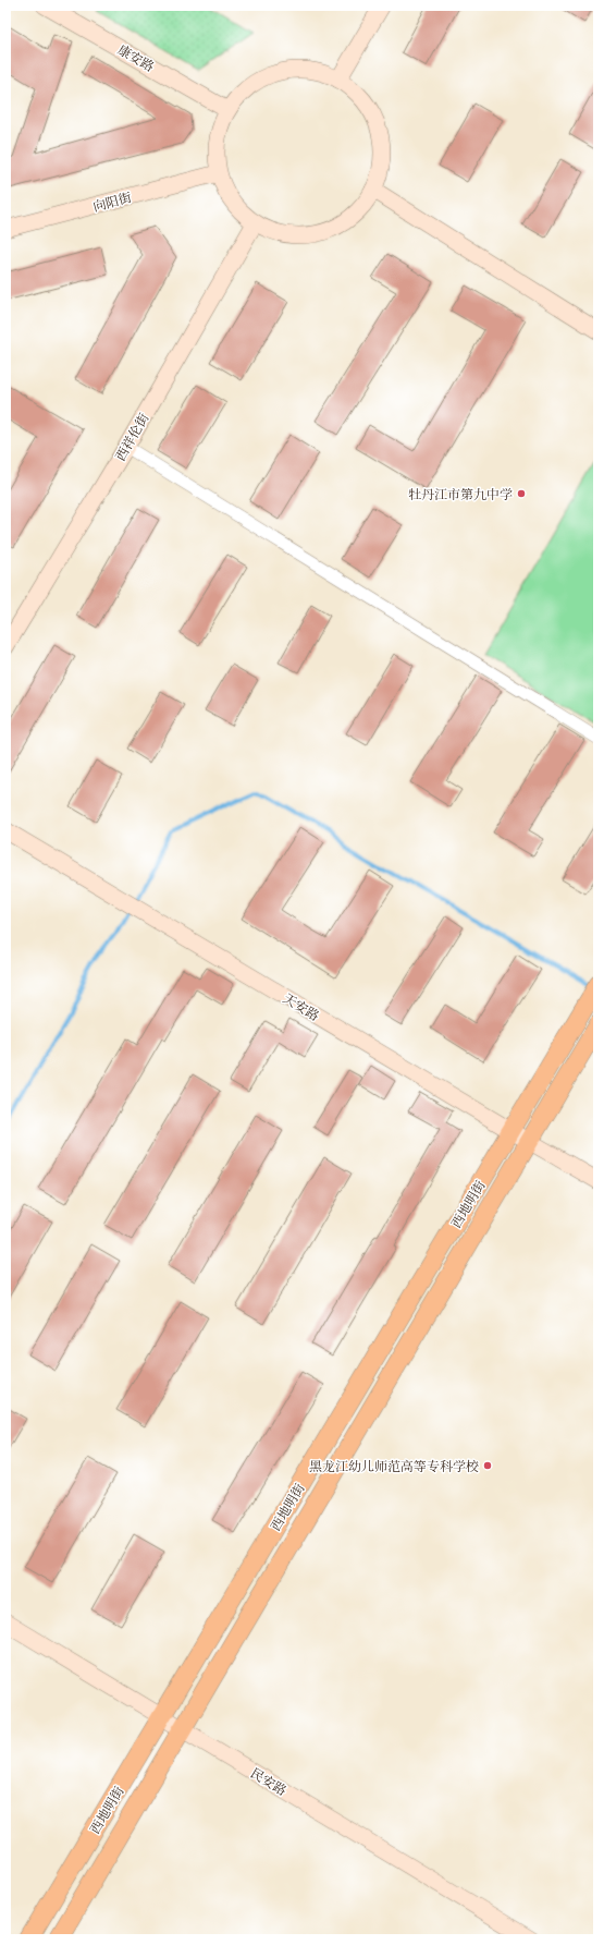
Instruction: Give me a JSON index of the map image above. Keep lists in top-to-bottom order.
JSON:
{
  "streets": {
    "main road": ["西地明街"],
    "street": [
      "康安路",
      "向阳街",
      "西祥伦街",
      "天安路",
      "民安路"
    ]
  },
  "crossings": [
    ["天安路", "西地明街"],
    ["西地明街", "民安路"]
  ],
  "places": ["牡丹江市第九中学", "黑龙江幼儿师范高等专科学校"]
}
